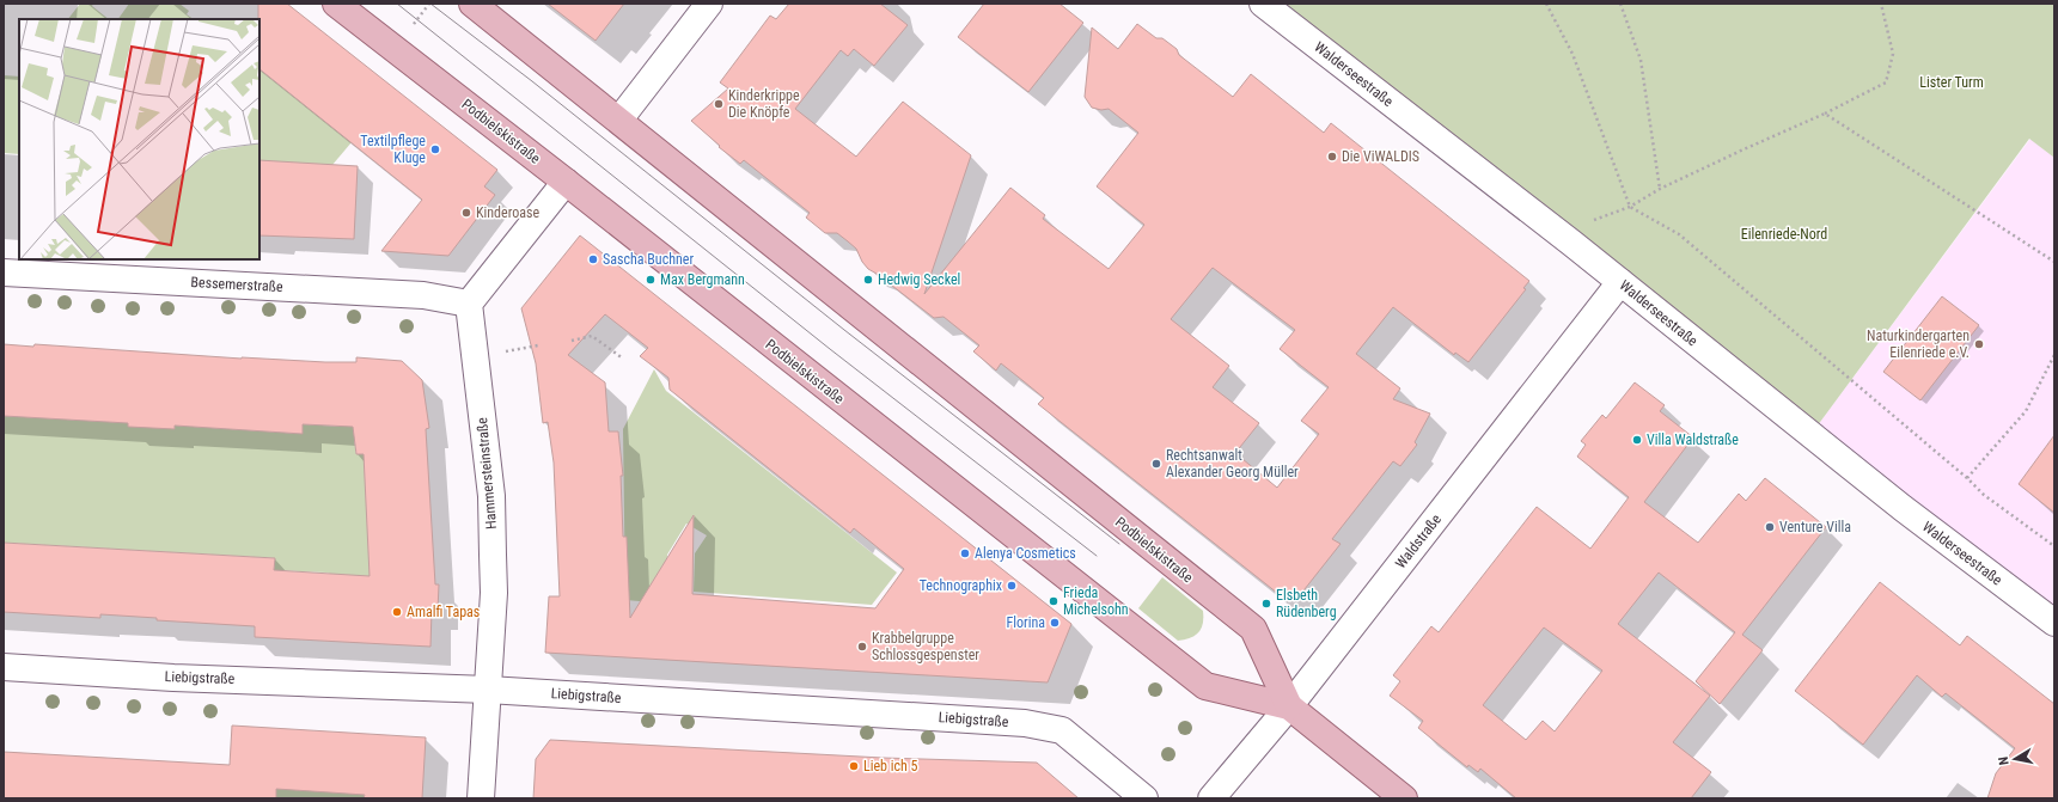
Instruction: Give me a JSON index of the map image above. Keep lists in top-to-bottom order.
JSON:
{
  "streets": {
    "main road": ["Podbielskistraße"],
    "street": [
      "Walderseestraße",
      "Bessemerstraße",
      "Hammersteinstraße",
      "Waldstraße",
      "Liebigstraße"
    ]
  },
  "crossings": [
    ["Walderseestraße", "Waldstraße"],
    ["Podbielskistraße", "Waldstraße"],
    ["Bessemerstraße", "Hammersteinstraße"],
    ["Hammersteinstraße", "Liebigstraße"]
  ],
  "parks": ["Lister Turm", "Eilenriede-Nord"],
  "places": [
    "Kinderkrippe Die Knöpfe",
    "Textilpflege Kluge",
    "Die ViWALDIS",
    "Kinderoase",
    "Sascha Buchner",
    "Max Bergmann",
    "Hedwig Seckel",
    "Naturkindergarten Eilenriede e.V.",
    "Villa Waldstraße",
    "Rechtsanwalt Alexander Georg Müller",
    "Venture Villa",
    "Alenya Cosmetics",
    "Technographix",
    "Frieda Michelsohn",
    "Elsbeth Rüdenberg",
    "Amalfi Tapas",
    "Florina",
    "Krabbelgruppe Schlossgespenster",
    "Lieb ich 5"
  ],
  "north": "left"
}
